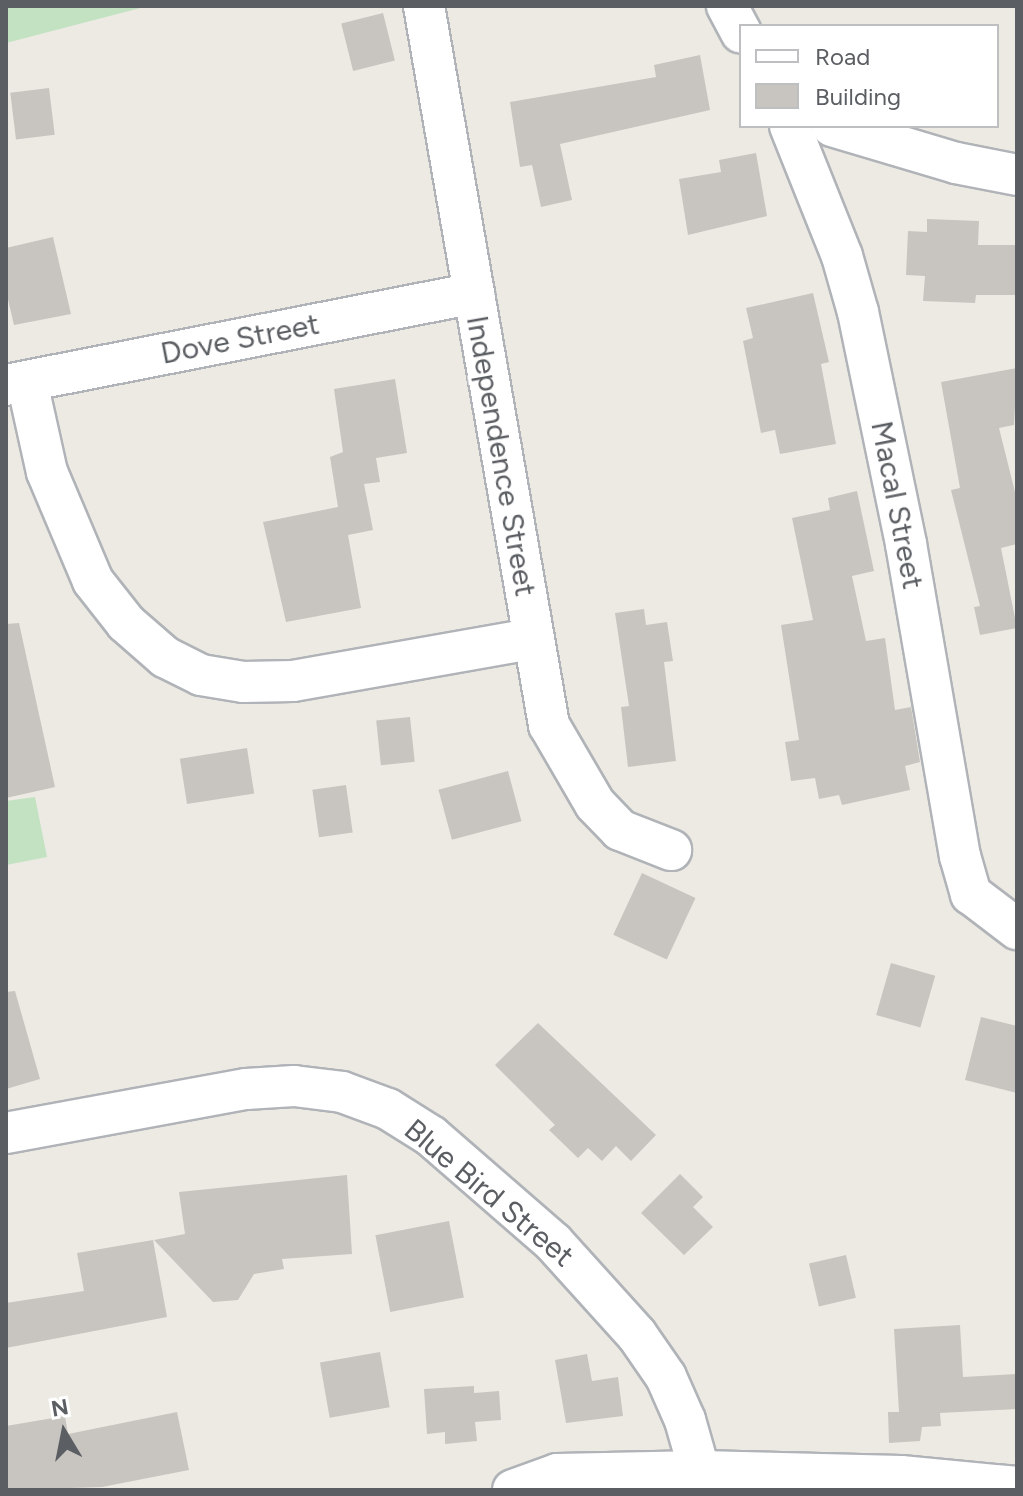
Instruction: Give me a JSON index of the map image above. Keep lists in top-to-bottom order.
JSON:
{
  "streets": {
    "street": [
      "Dove Street",
      "Independence Street",
      "Macal Street",
      "Blue Bird Street"
    ]
  },
  "crossings": [
    ["Dove Street", "Independence Street"]
  ],
  "legend": ["Road", "Building"],
  "north": "top"
}
